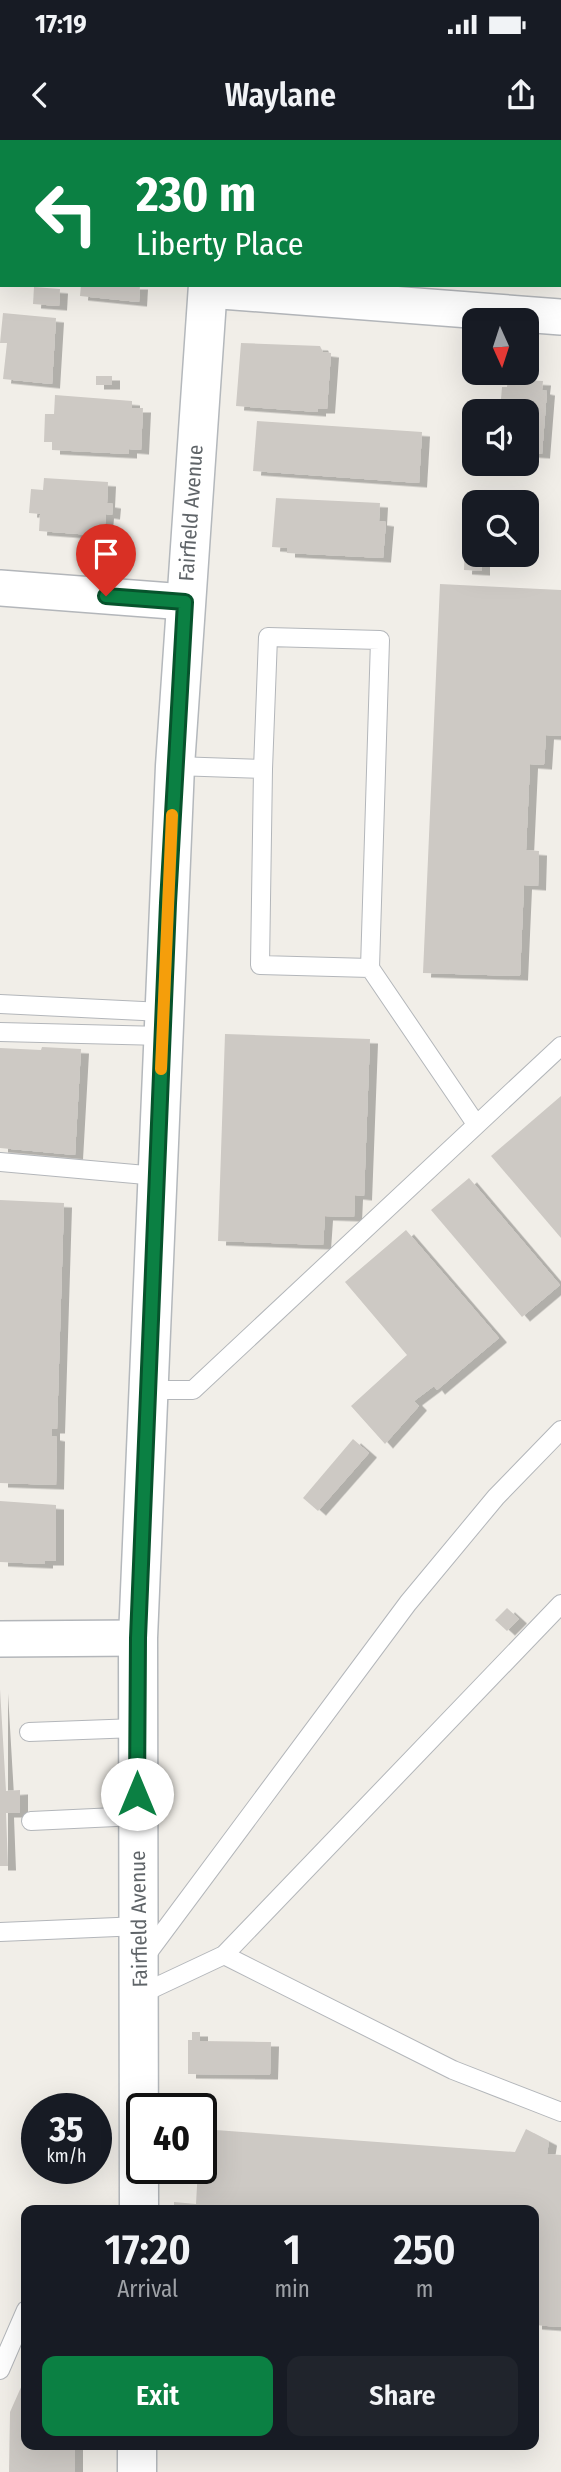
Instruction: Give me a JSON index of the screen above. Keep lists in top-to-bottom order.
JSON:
{
  "streets": {
    "street": ["Fairfield Avenue"]
  },
  "north": "bottom",
  "page": {
    "status": "17:19",
    "header": "Waylane",
    "turn": ["230 m", "Liberty Place"],
    "speed": "35 km/h",
    "limit": "40",
    "eta": [
      "17:20",
      "Arrival",
      "1",
      "min",
      "250",
      "m"
    ],
    "buttons": ["Exit", "Share"]
  }
}
